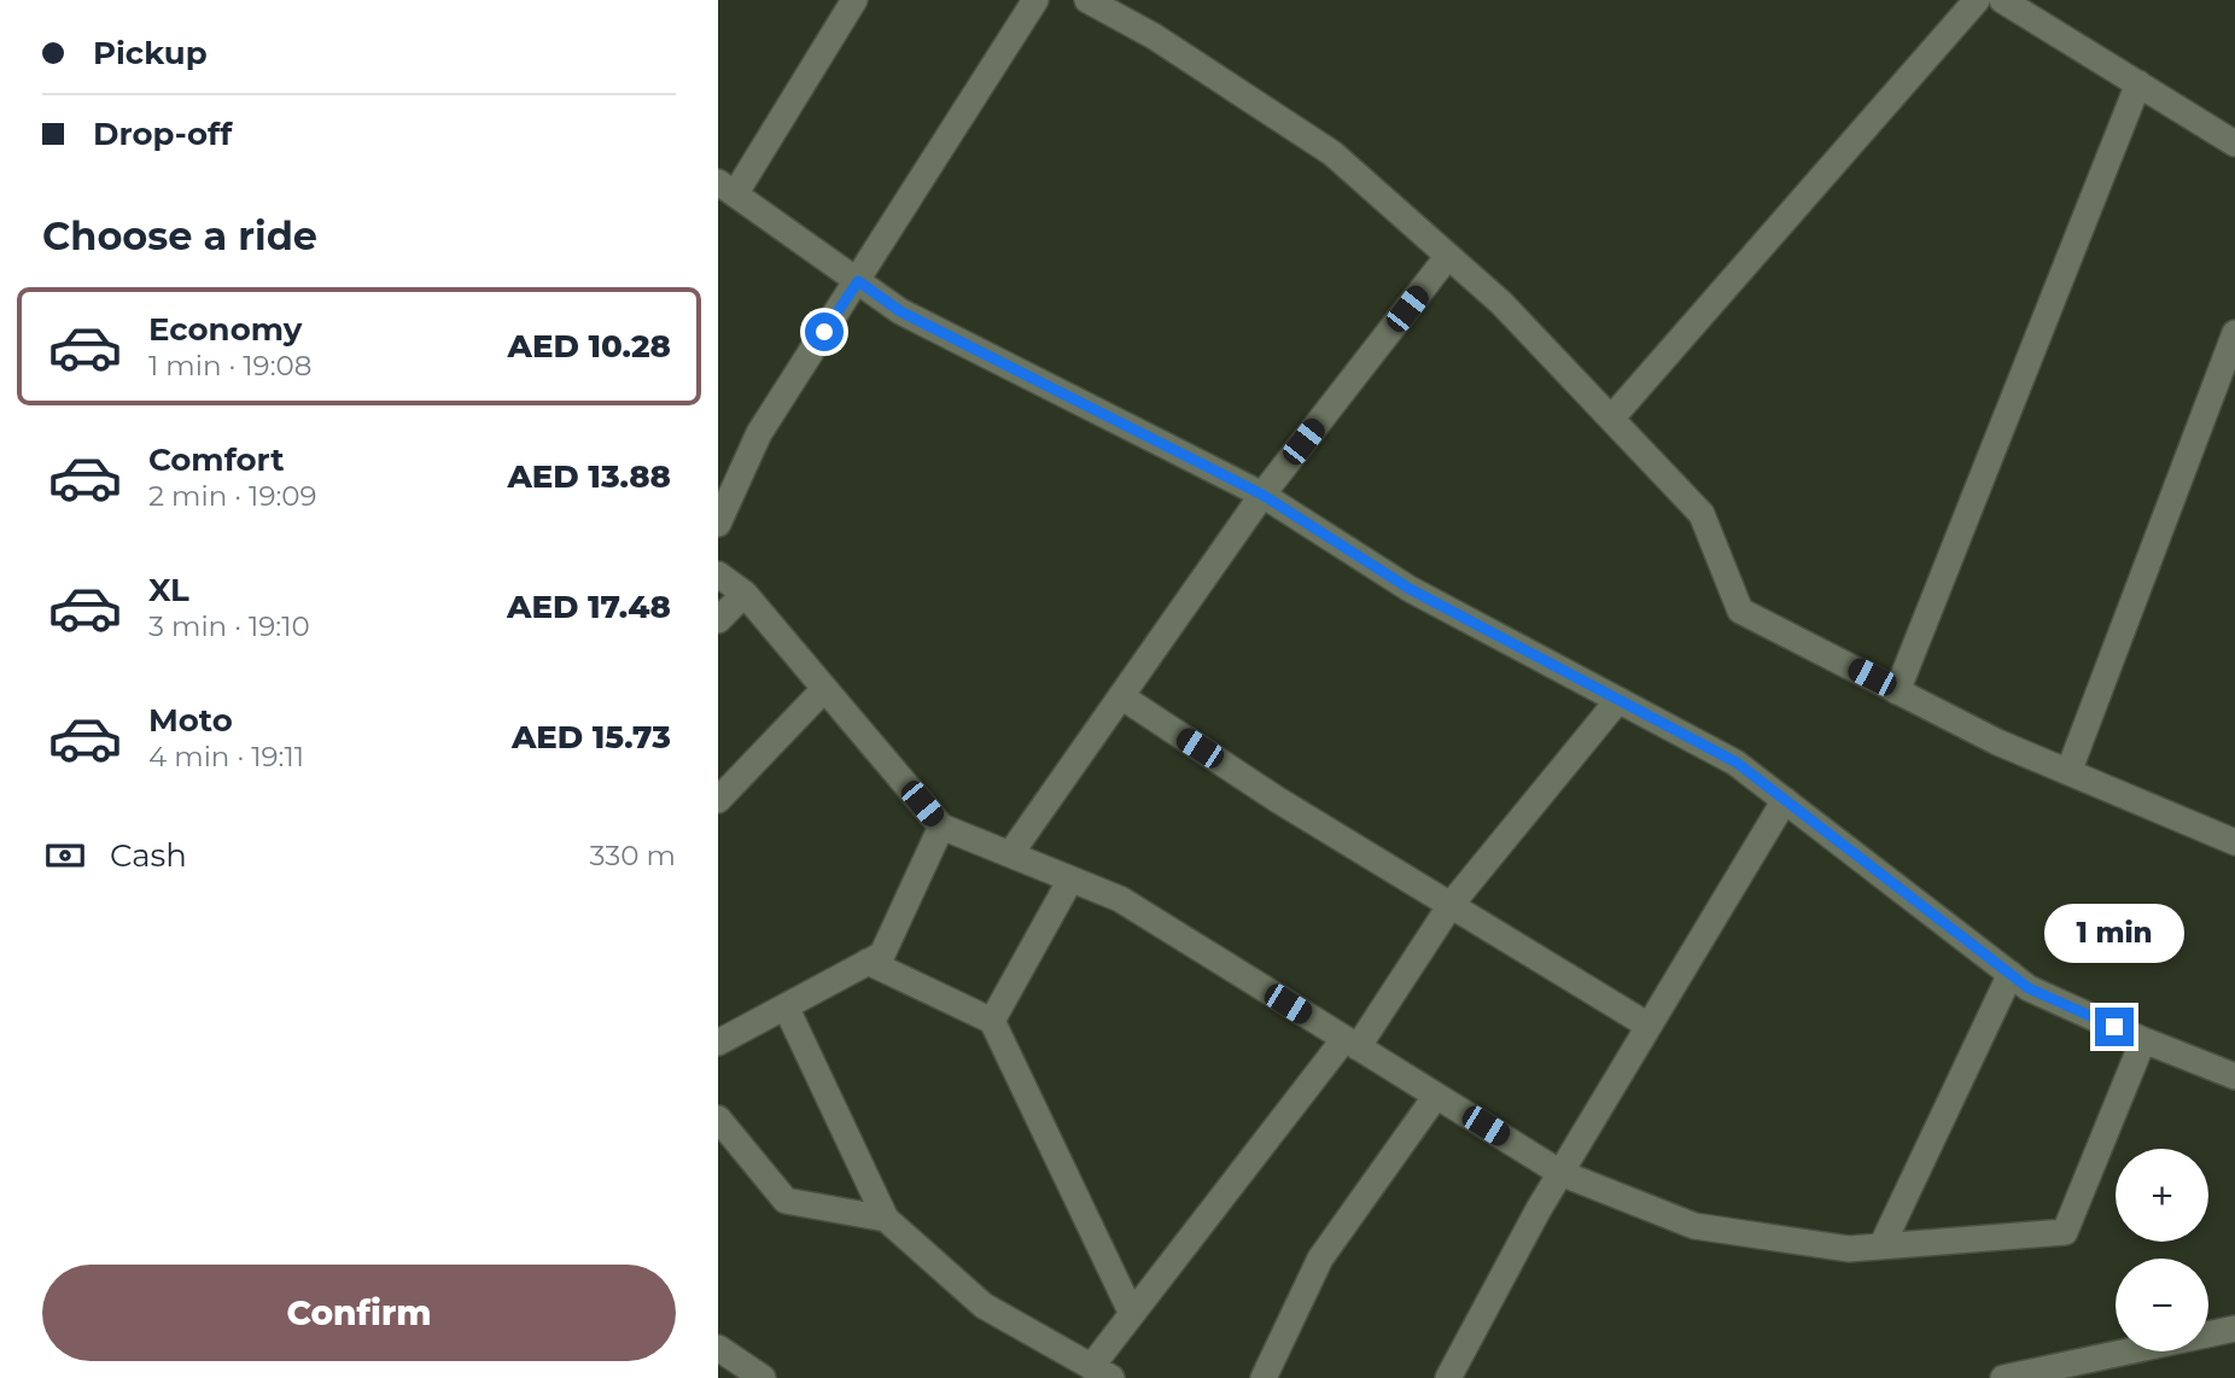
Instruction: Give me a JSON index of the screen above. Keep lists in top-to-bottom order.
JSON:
{
  "page": {
    "banner": ["Pickup", "Drop-off"],
    "heading": "Choose a ride",
    "list": [
      {
        "name": "Economy",
        "note": "1 min · 19:08",
        "value": "AED 10.28"
      },
      {
        "name": "Comfort",
        "note": "2 min · 19:09",
        "value": "AED 13.88"
      },
      {
        "name": "XL",
        "note": "3 min · 19:10",
        "value": "AED 17.48"
      },
      {
        "name": "Moto",
        "note": "4 min · 19:11",
        "value": "AED 15.73"
      }
    ],
    "pay": ["Cash", "330 m"],
    "bubble": "1 min",
    "map_buttons": ["+", "−"],
    "buttons": "Confirm"
  }
}
